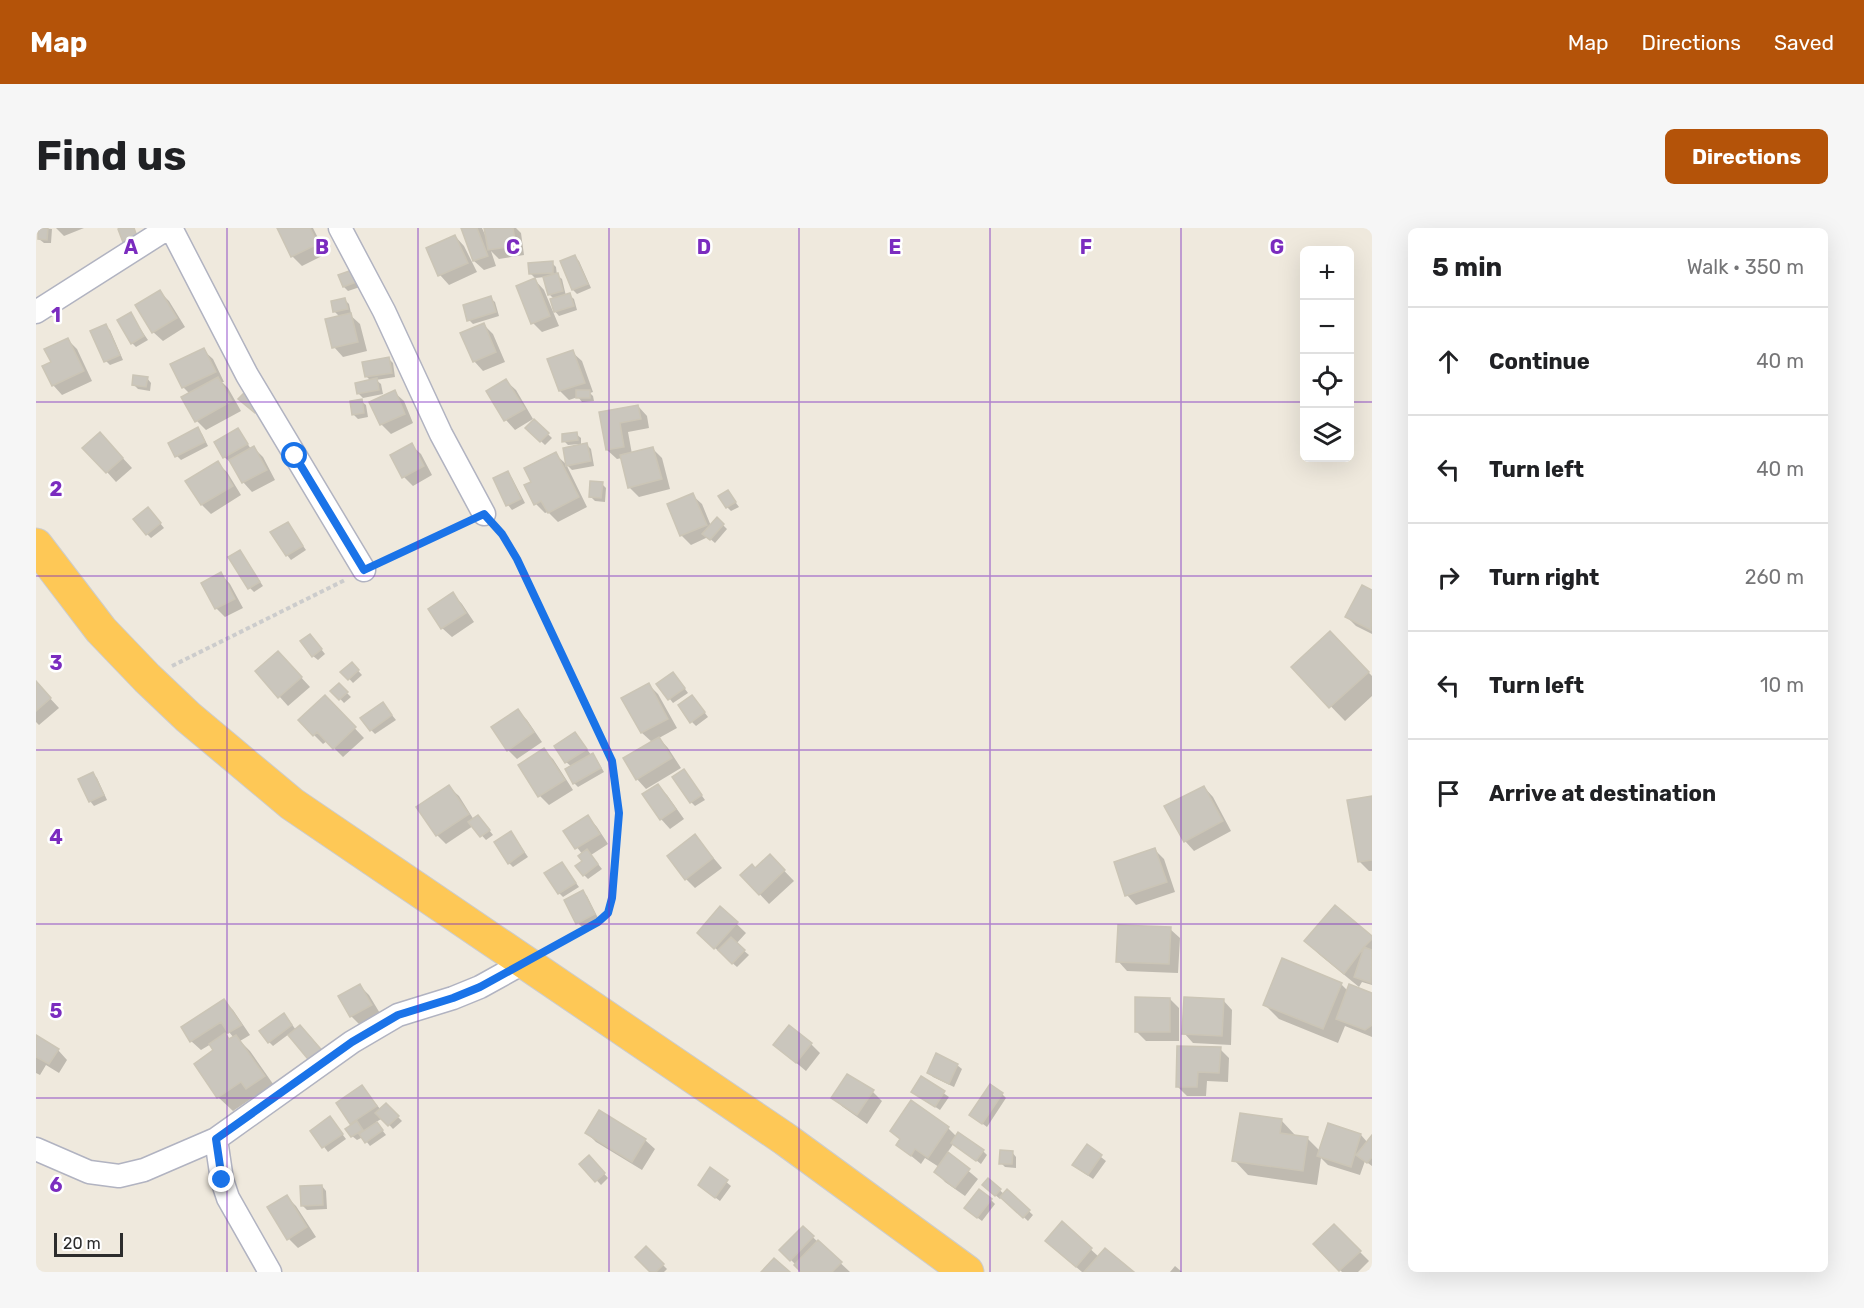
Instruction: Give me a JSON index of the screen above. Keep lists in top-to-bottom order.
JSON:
{
  "scale_bar": "20 m",
  "page": {
    "header": "Map",
    "nav": ["Map", "Directions", "Saved"],
    "buttons": "Directions",
    "title": "Find us",
    "heading": ["5 min", "Walk · 350 m"],
    "map_buttons": ["+", "−"],
    "list": [
      ["Continue", "40 m"],
      ["Turn left", "40 m"],
      ["Turn right", "260 m"],
      ["Turn left", "10 m"],
      "Arrive at destination"
    ],
    "scale": "20 m"
  },
  "grid": {
    "columns": [
      "A",
      "B",
      "C",
      "D",
      "E",
      "F",
      "G"
    ],
    "rows": [
      "1",
      "2",
      "3",
      "4",
      "5",
      "6"
    ]
  }
}
